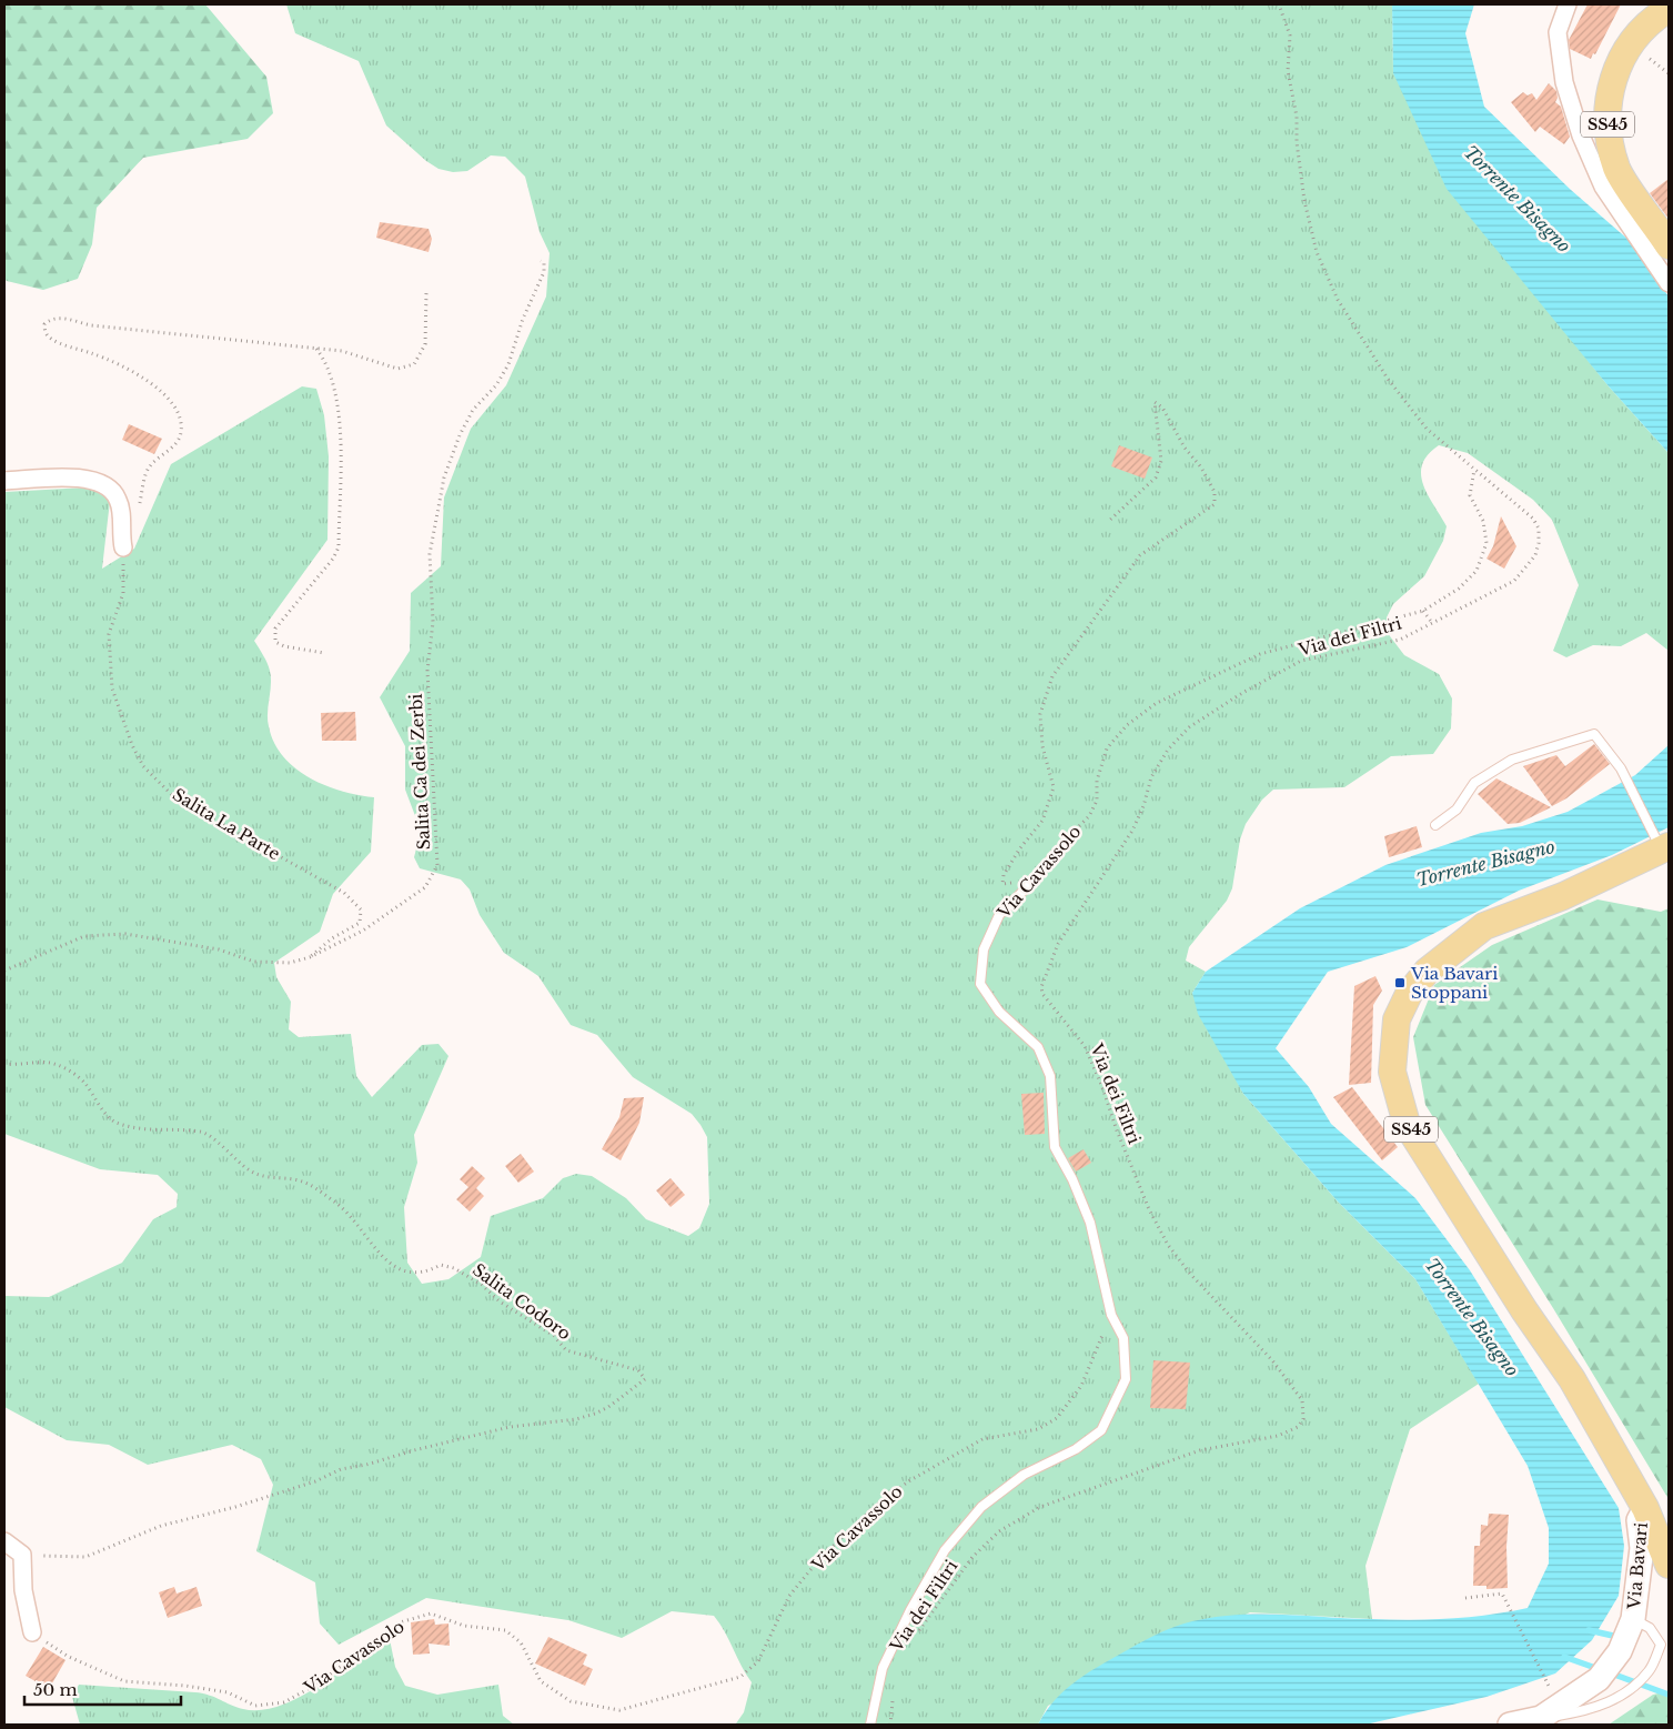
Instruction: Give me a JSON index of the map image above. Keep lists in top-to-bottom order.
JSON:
{
  "streets": {
    "main road": ["SS45"],
    "street": ["Via Bavari"],
    "lane": ["Via Cavassolo"],
    "path": [
      "Via dei Filtri",
      "Salita Ca dei Zerbi",
      "Salita La Parte",
      "Salita Codoro"
    ]
  },
  "crossings": [
    ["SS45", "Via Bavari"],
    ["Via dei Filtri", "Via Cavassolo"],
    ["Salita Ca dei Zerbi", "Salita La Parte"]
  ],
  "water": ["Torrente Bisagno"],
  "places": {
    "transit": ["Via Bavari Stoppani"]
  },
  "scale_bar": "50 m"
}
